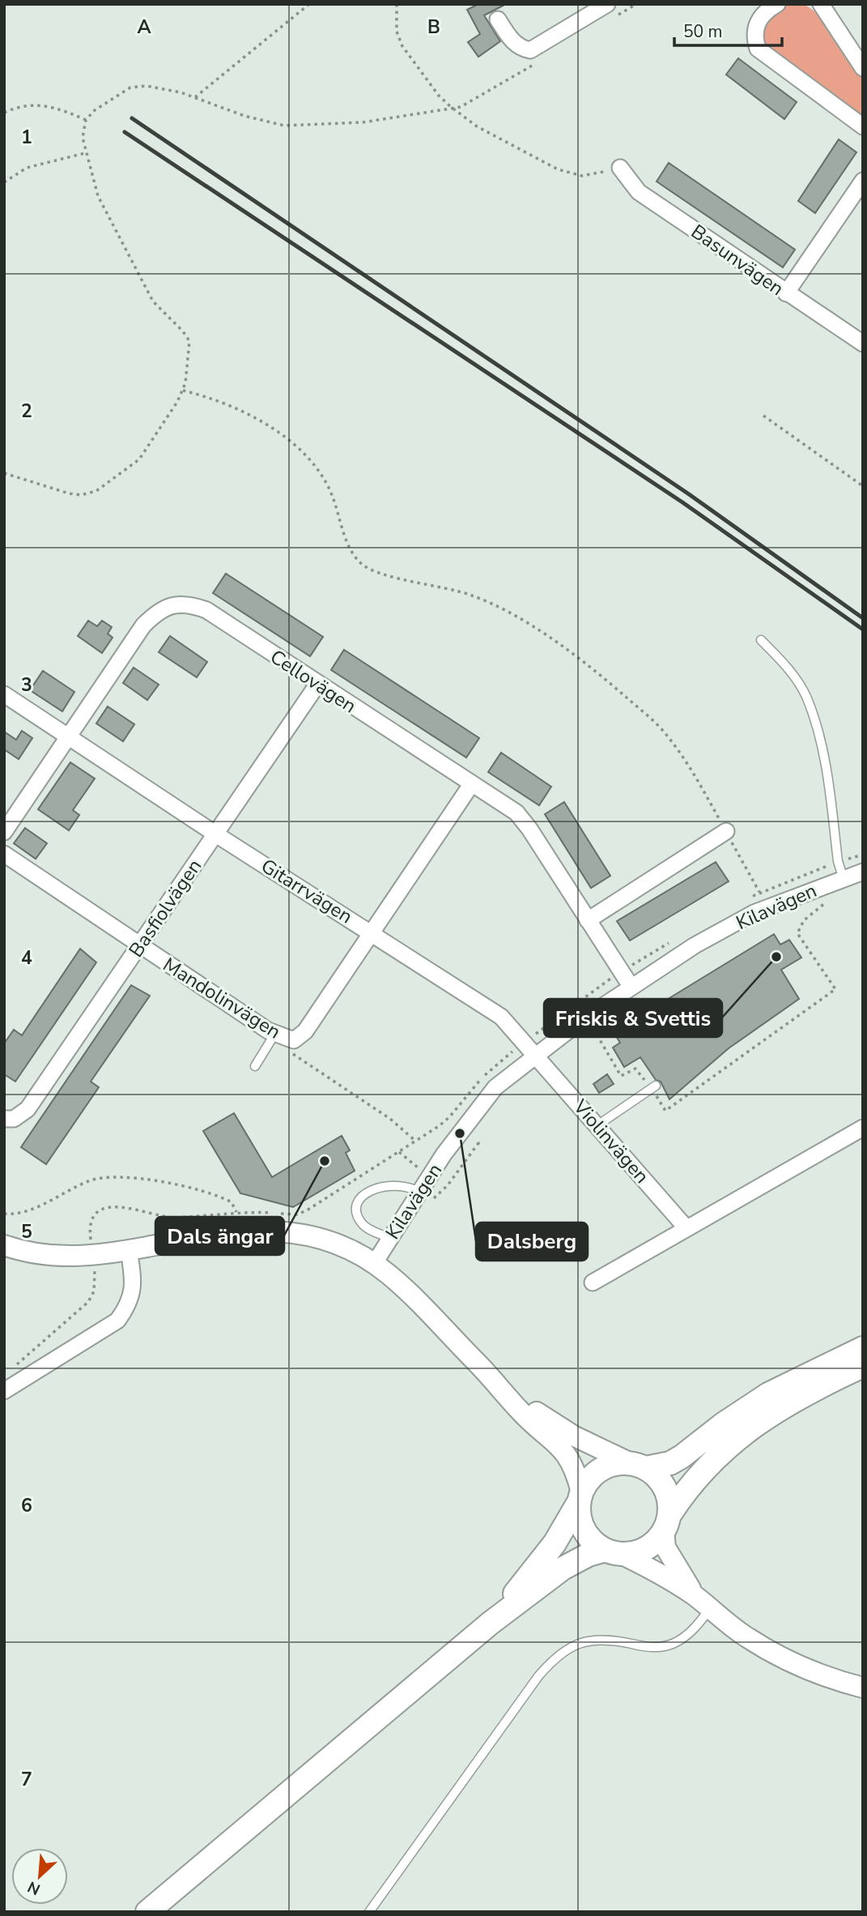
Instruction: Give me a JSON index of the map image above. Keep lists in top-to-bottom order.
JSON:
{
  "streets": {
    "street": [
      "Basunvägen",
      "Cellovägen",
      "Gitarrvägen",
      "Kilavägen",
      "Basfiolvägen",
      "Mandolinvägen",
      "Violinvägen"
    ]
  },
  "crossings": [
    ["Cellovägen", "Gitarrvägen"],
    ["Cellovägen", "Kilavägen"],
    ["Cellovägen", "Basfiolvägen"],
    ["Cellovägen", "Mandolinvägen"],
    ["Gitarrvägen", "Kilavägen"],
    ["Gitarrvägen", "Basfiolvägen"],
    ["Gitarrvägen", "Mandolinvägen"],
    ["Gitarrvägen", "Violinvägen"],
    ["Kilavägen", "Violinvägen"],
    ["Basfiolvägen", "Mandolinvägen"]
  ],
  "places": ["Friskis & Svettis", "Dalsberg", "Dals ängar"],
  "scale_bar": "50 m",
  "north": "bottom left",
  "grid": {
    "columns": ["A", "B"],
    "rows": [
      "1",
      "2",
      "3",
      "4",
      "5",
      "6",
      "7"
    ]
  }
}
